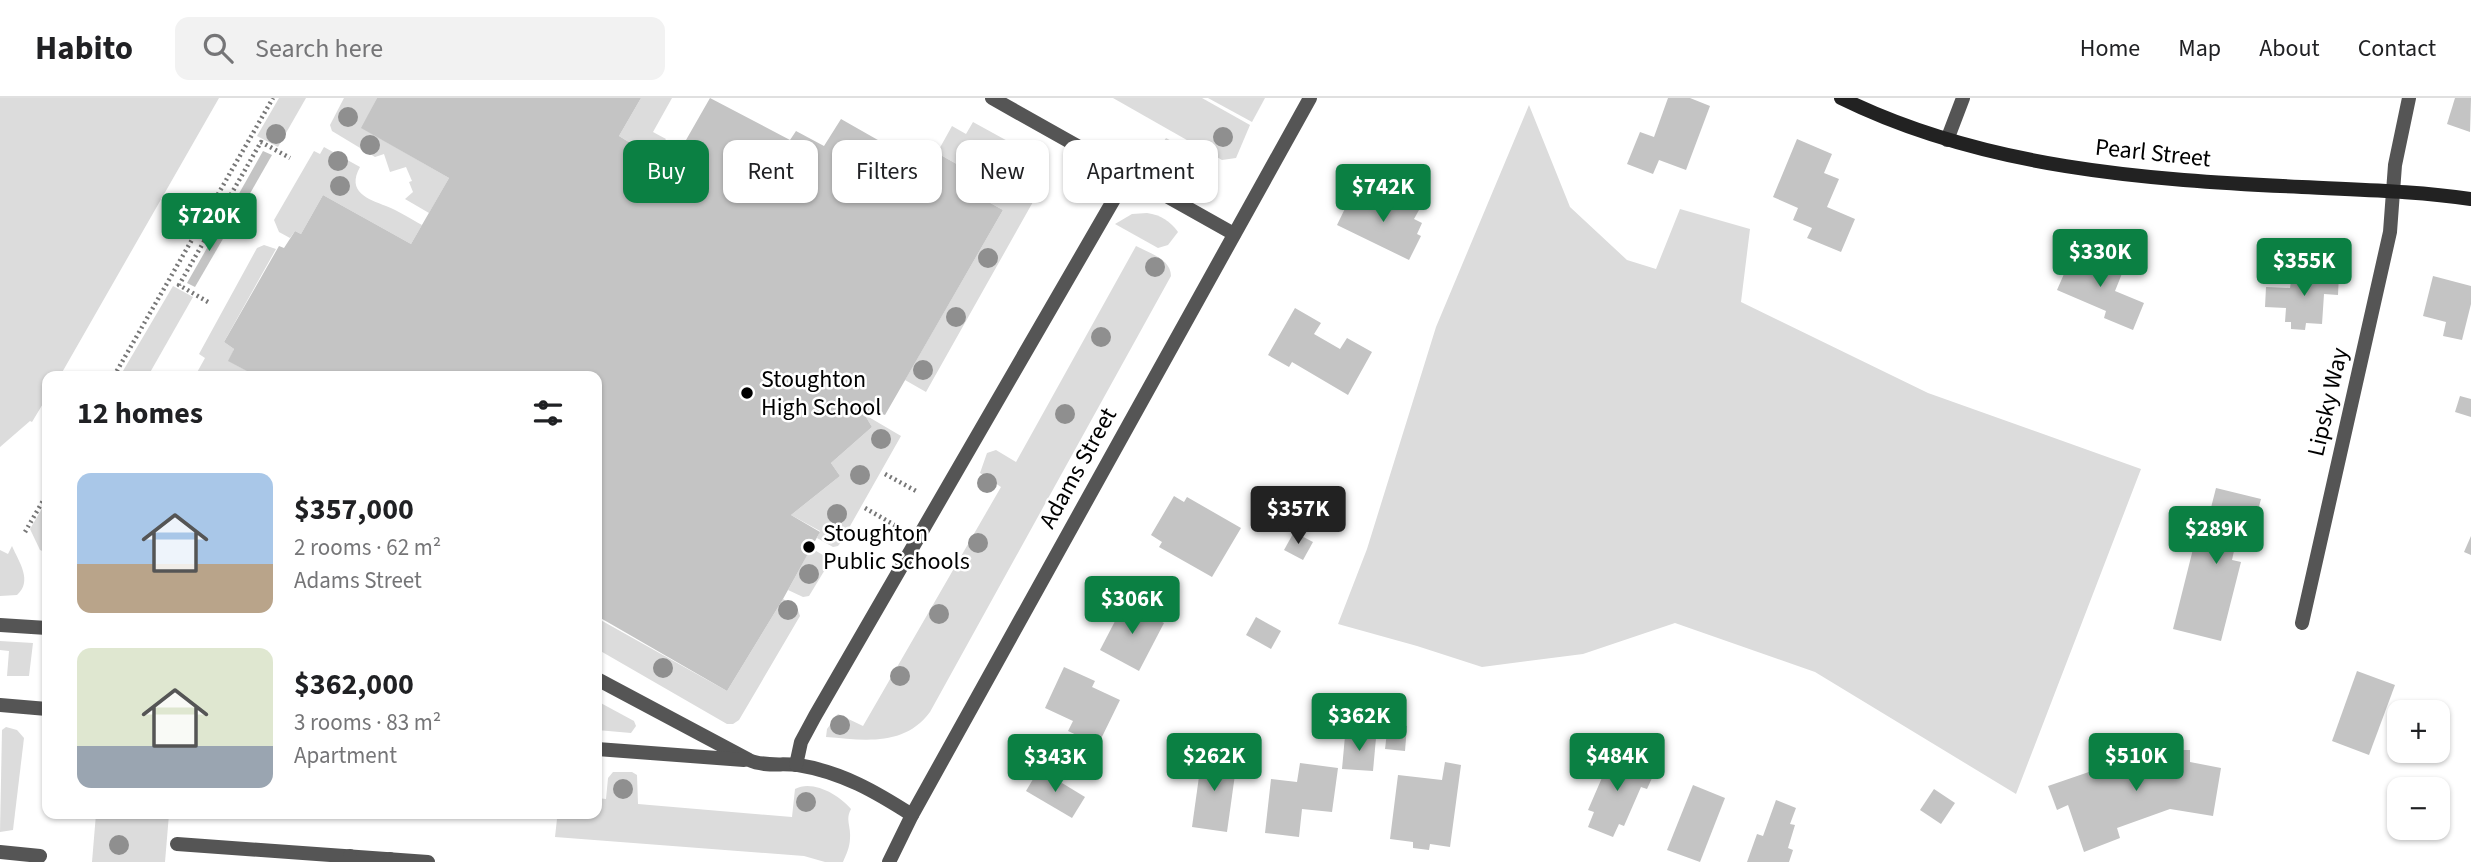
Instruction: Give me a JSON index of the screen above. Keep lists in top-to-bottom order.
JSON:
{
  "streets": {
    "main road": ["Pearl Street"],
    "street": ["Lipsky Way", "Adams Street"]
  },
  "crossings": [
    ["Pearl Street", "Lipsky Way"]
  ],
  "places": ["Stoughton High School", "Stoughton Public Schools"],
  "page": {
    "header": "Habito",
    "search": "Search here",
    "nav": [
      "Home",
      "Map",
      "About",
      "Contact"
    ],
    "chip": [
      "Buy",
      "Rent",
      "Filters",
      "New",
      "Apartment"
    ],
    "price": [
      "$742K",
      "$720K",
      "$330K",
      "$355K",
      "$357K",
      "$289K",
      "$306K",
      "$362K",
      "$262K",
      "$484K",
      "$510K",
      "$343K"
    ],
    "heading": "12 homes",
    "list": [
      {
        "name": "$357,000",
        "note": "2 rooms · 62 m² · Adams Street"
      },
      {
        "name": "$362,000",
        "note": "3 rooms · 83 m² · Apartment"
      }
    ],
    "map_buttons": ["+", "−"]
  }
}
